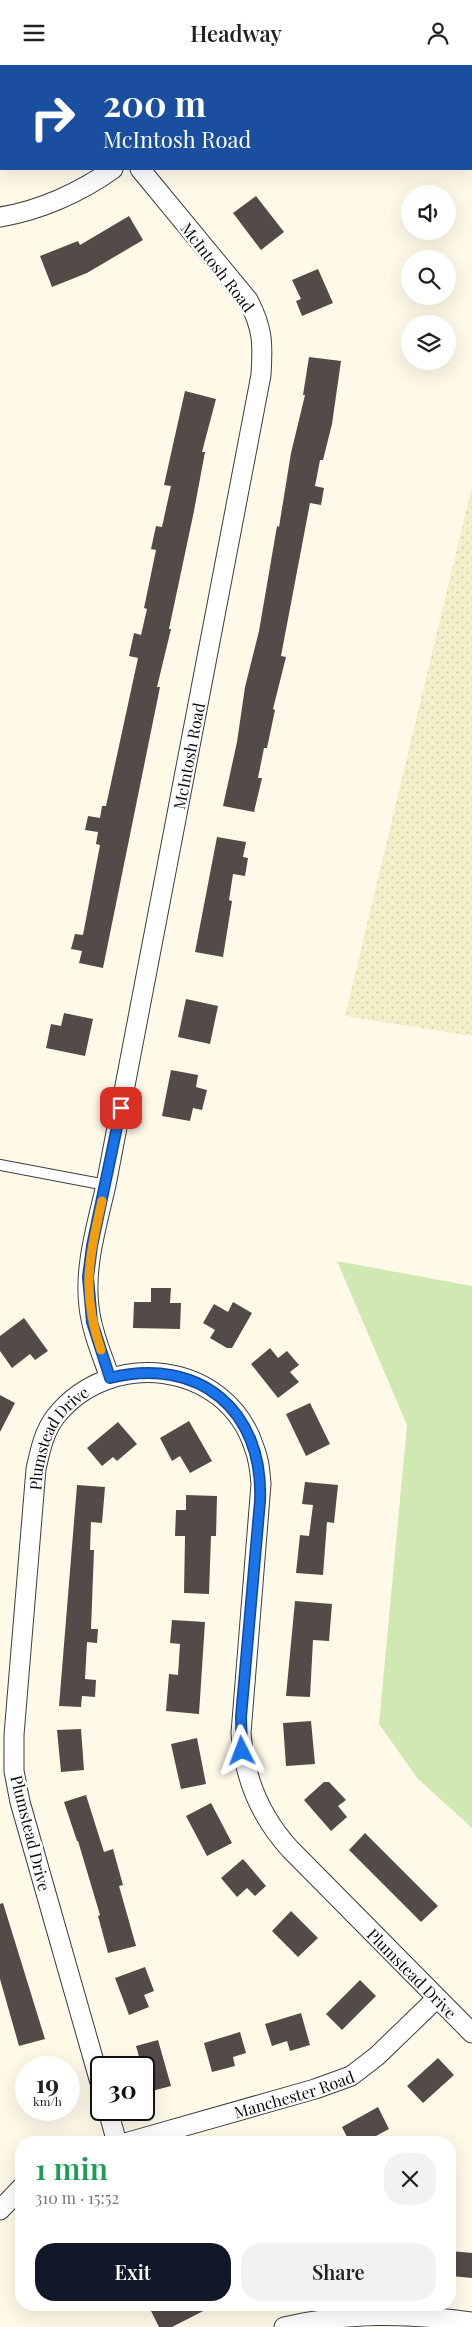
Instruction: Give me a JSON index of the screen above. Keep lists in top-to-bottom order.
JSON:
{
  "streets": {
    "street": ["McIntosh Road", "Plumstead Drive", "Manchester Road"]
  },
  "crossings": [
    ["McIntosh Road", "Plumstead Drive"],
    ["Plumstead Drive", "Manchester Road"]
  ],
  "page": {
    "header": "Headway",
    "turn": ["200 m", "McIntosh Road"],
    "speed": "19 km/h",
    "limit": "30",
    "heading": ["1 min", "310 m · 15:52"],
    "buttons": ["Exit", "Share"]
  }
}
